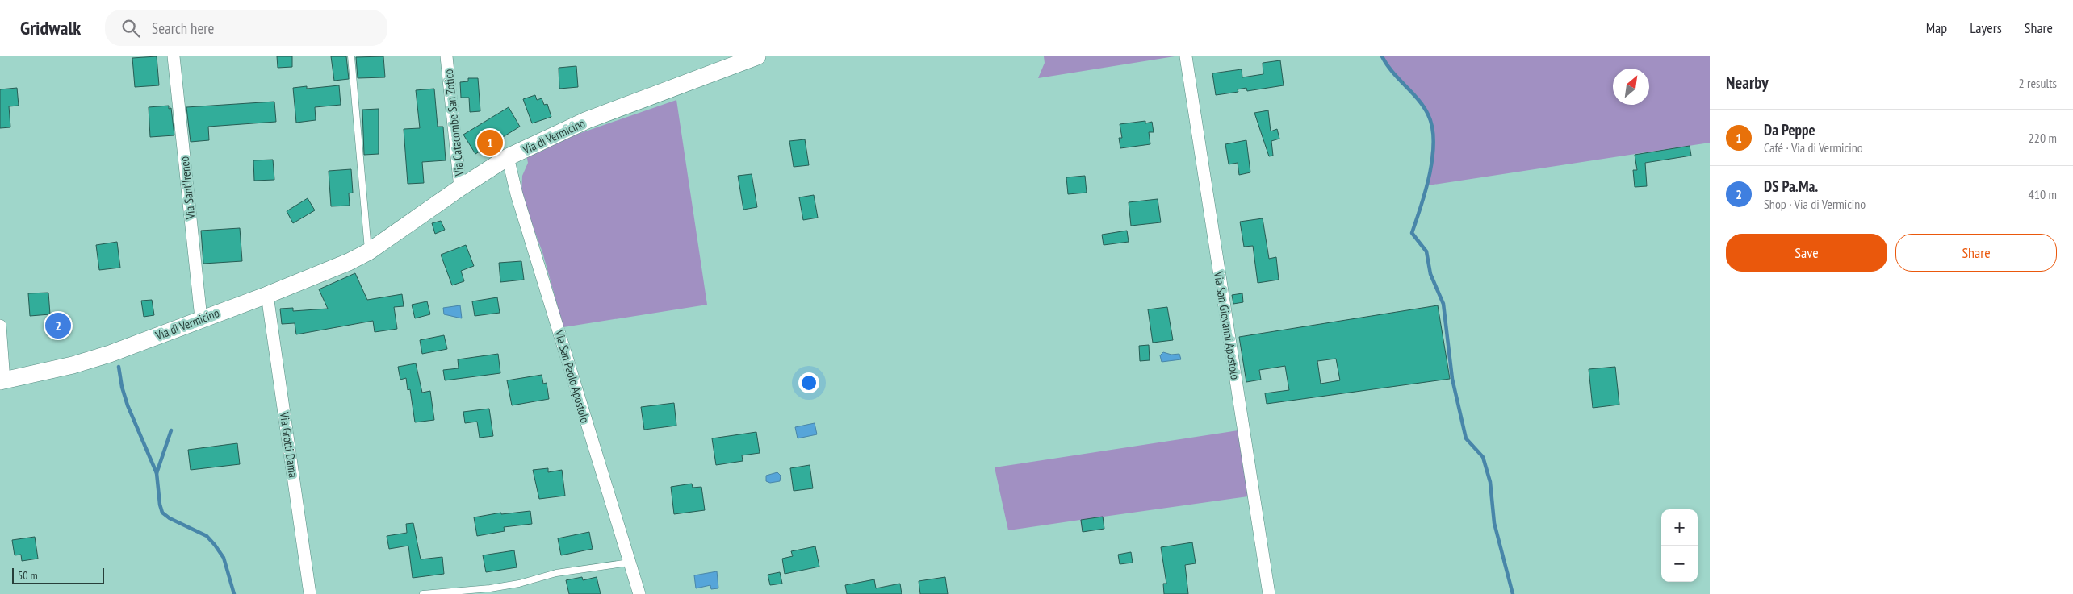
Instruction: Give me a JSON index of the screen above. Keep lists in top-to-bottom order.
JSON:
{
  "streets": {
    "main road": ["Via di Vermicino"],
    "street": [
      "Via Catacombe San Zotico",
      "Via Sant'Ireneo",
      "Via San Giovanni Apostolo",
      "Via San Paolo Apostolo",
      "Via Grotti Dama"
    ]
  },
  "crossings": [
    ["Via Catacombe San Zotico", "Via di Vermicino"],
    ["Via di Vermicino", "Via Sant'Ireneo"],
    ["Via di Vermicino", "Via San Paolo Apostolo"],
    ["Via di Vermicino", "Via Grotti Dama"]
  ],
  "scale_bar": "50 m",
  "north": "top right",
  "page": {
    "header": "Gridwalk",
    "search": "Search here",
    "nav": ["Map", "Layers", "Share"],
    "heading": ["Nearby", "2 results"],
    "list": [
      {
        "mark": "1",
        "name": "Da Peppe",
        "note": "Café · Via di Vermicino",
        "value": "220 m"
      },
      {
        "mark": "2",
        "name": "DS Pa.Ma.",
        "note": "Shop · Via di Vermicino",
        "value": "410 m"
      }
    ],
    "pins": ["1", "2"],
    "buttons": ["Save", "Share"],
    "map_buttons": ["+", "−"],
    "scale": "50 m"
  }
}
